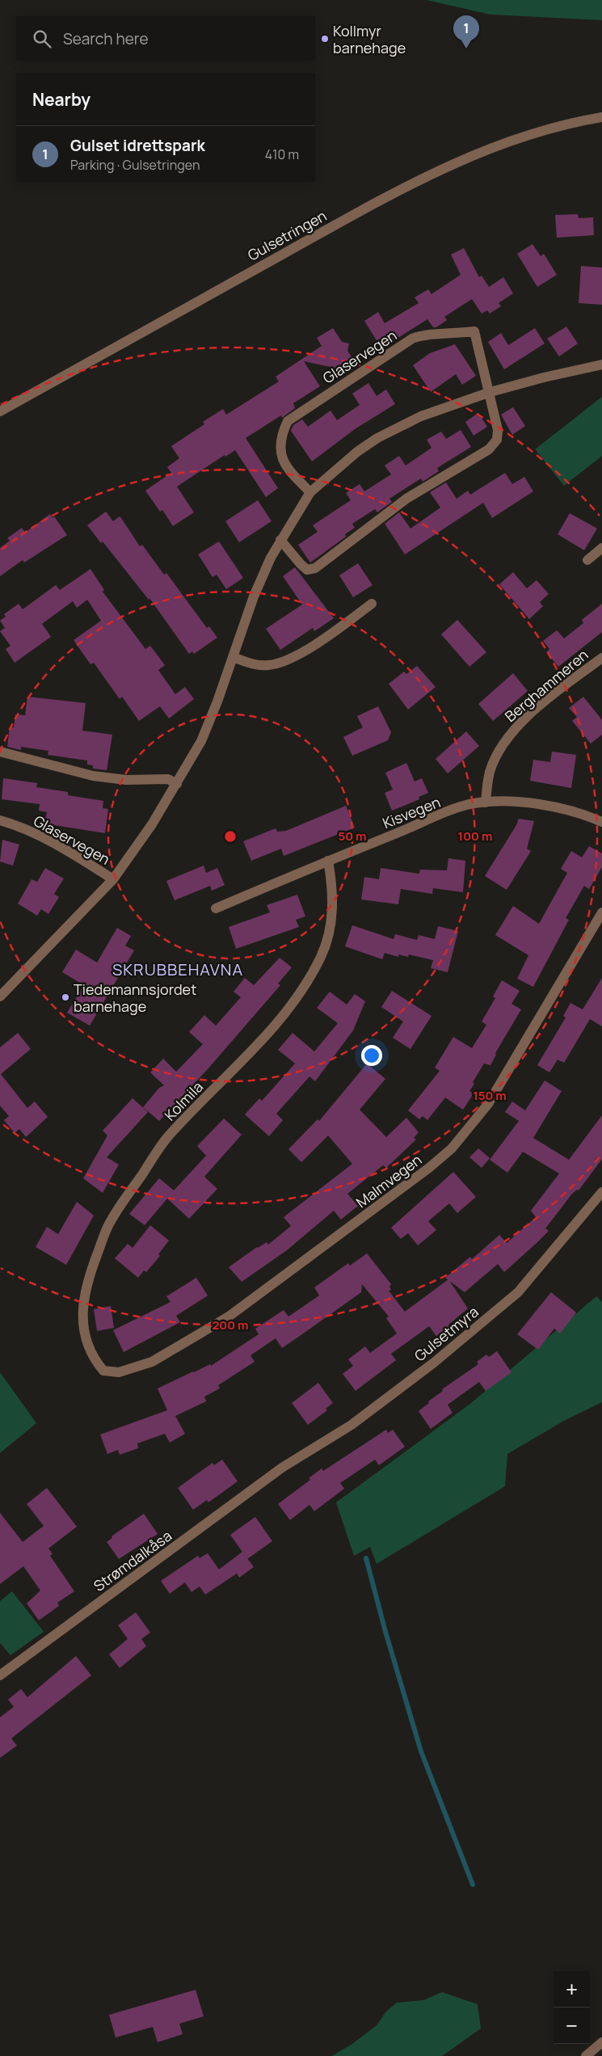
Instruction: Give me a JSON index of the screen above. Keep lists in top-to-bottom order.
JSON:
{
  "streets": {
    "street": [
      "Gulsetringen",
      "Glaservegen",
      "Berghammeren",
      "Kisvegen",
      "Kolmila",
      "Malmvegen",
      "Gulsetmyra",
      "Strømdalkåsa"
    ]
  },
  "crossings": [
    ["Berghammeren", "Kisvegen"],
    ["Kisvegen", "Kolmila"],
    ["Kolmila", "Malmvegen"],
    ["Gulsetmyra", "Strømdalkåsa"]
  ],
  "districts": ["SKRUBBEHAVNA"],
  "places": ["Kollmyr barnehage", "Tiedemannsjordet barnehage"],
  "page": {
    "pins": "1",
    "search": "Search here",
    "heading": "Nearby",
    "list": [
      {
        "mark": "1",
        "name": "Gulset idrettspark",
        "note": "Parking · Gulsetringen",
        "value": "410 m"
      }
    ],
    "map_buttons": ["+", "−"]
  },
  "rings": [
    "50 m",
    "100 m",
    "150 m",
    "200 m"
  ]
}
